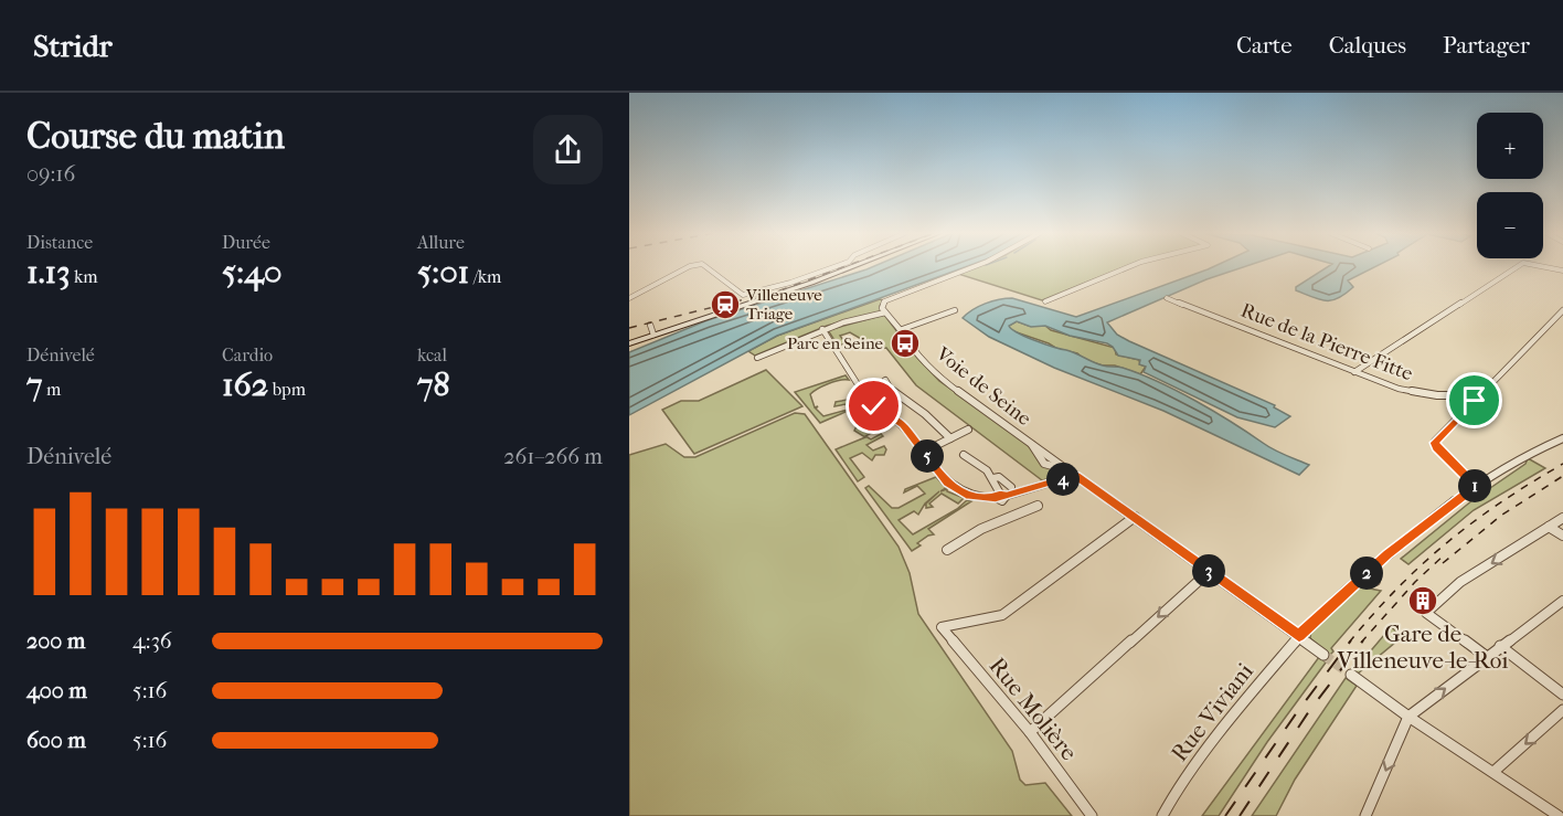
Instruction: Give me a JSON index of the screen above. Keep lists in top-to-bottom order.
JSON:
{
  "streets": {
    "street": [
      "Rue de la Pierre Fitte",
      "Voie de Seine",
      "Rue Molière",
      "Rue Viviani"
    ]
  },
  "crossings": [
    ["Voie de Seine", "Rue Molière"],
    ["Voie de Seine", "Rue Viviani"]
  ],
  "places": {
    "station": ["Villeneuve Triage"],
    "bus stop": ["Parc en Seine"],
    "building": ["Gare de Villeneuve-le-Roi"]
  },
  "page": {
    "header": "Stridr",
    "nav": ["Carte", "Calques", "Partager"],
    "heading": ["Course du matin", "09:16"],
    "map_buttons": ["+", "−"],
    "stats": [
      ["Distance", "1.13 km"],
      ["Durée", "5:40"],
      ["Allure", "5:01 /km"],
      ["Dénivelé", "7 m"],
      ["Cardio", "162 bpm"],
      ["kcal", "78"]
    ],
    "chart": ["Dénivelé", "261–266 m"],
    "pins": [
      "5",
      "4",
      "1",
      "3",
      "2"
    ],
    "list": [
      {
        "name": "200 m",
        "note": "4:36"
      },
      {
        "name": "400 m",
        "note": "5:16"
      },
      {
        "name": "600 m",
        "note": "5:16"
      }
    ]
  }
}
